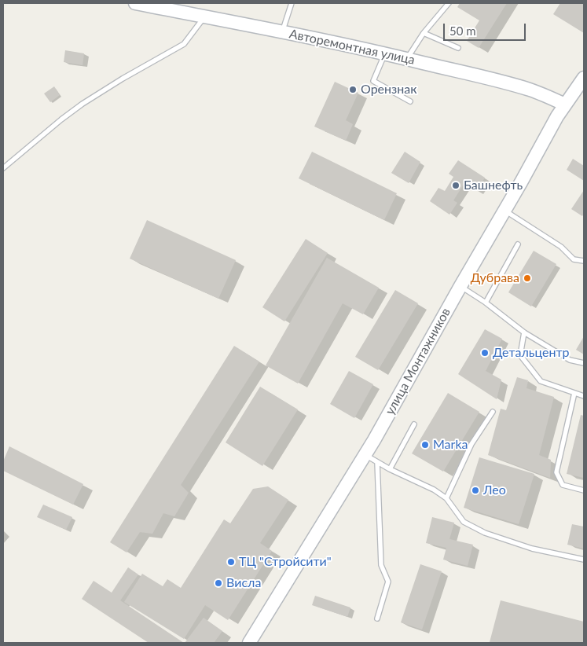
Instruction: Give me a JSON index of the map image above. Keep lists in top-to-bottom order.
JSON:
{
  "streets": {
    "main road": ["Авторемонтная улица", "улица Монтажников"]
  },
  "crossings": [
    ["Авторемонтная улица", "улица Монтажников"]
  ],
  "places": [
    "Орензнак",
    "Башнефть",
    "Дубрава",
    "Детальцентр",
    "Marka",
    "Лео",
    "ТЦ \"Стройсити\"",
    "Висла"
  ],
  "scale_bar": "50 m"
}
